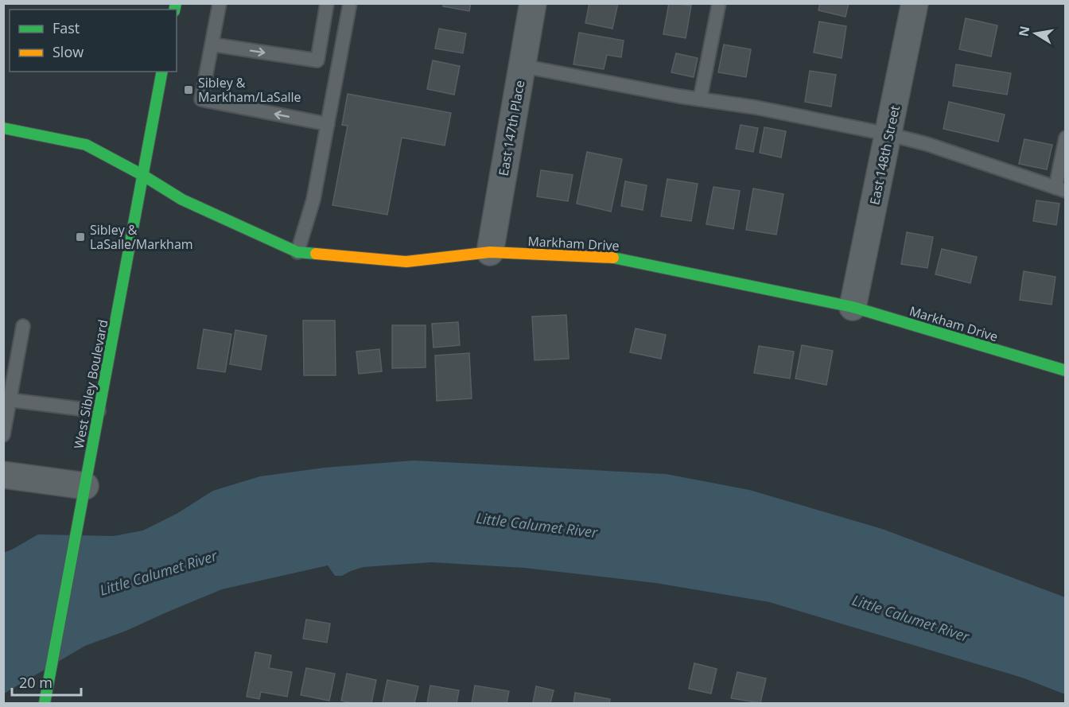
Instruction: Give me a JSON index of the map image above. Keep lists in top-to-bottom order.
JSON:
{
  "streets": {
    "street": [
      "East 147th Place",
      "East 148th Street",
      "Markham Drive",
      "West Sibley Boulevard"
    ]
  },
  "crossings": [
    ["East 147th Place", "Markham Drive"],
    ["East 148th Street", "Markham Drive"],
    ["Markham Drive", "West Sibley Boulevard"]
  ],
  "water": ["Little Calumet River"],
  "places": {
    "transit": ["Sibley & Markham/LaSalle", "Sibley & LaSalle/Markham"]
  },
  "legend": ["Fast", "Slow"],
  "scale_bar": "20 m",
  "north": "left"
}
